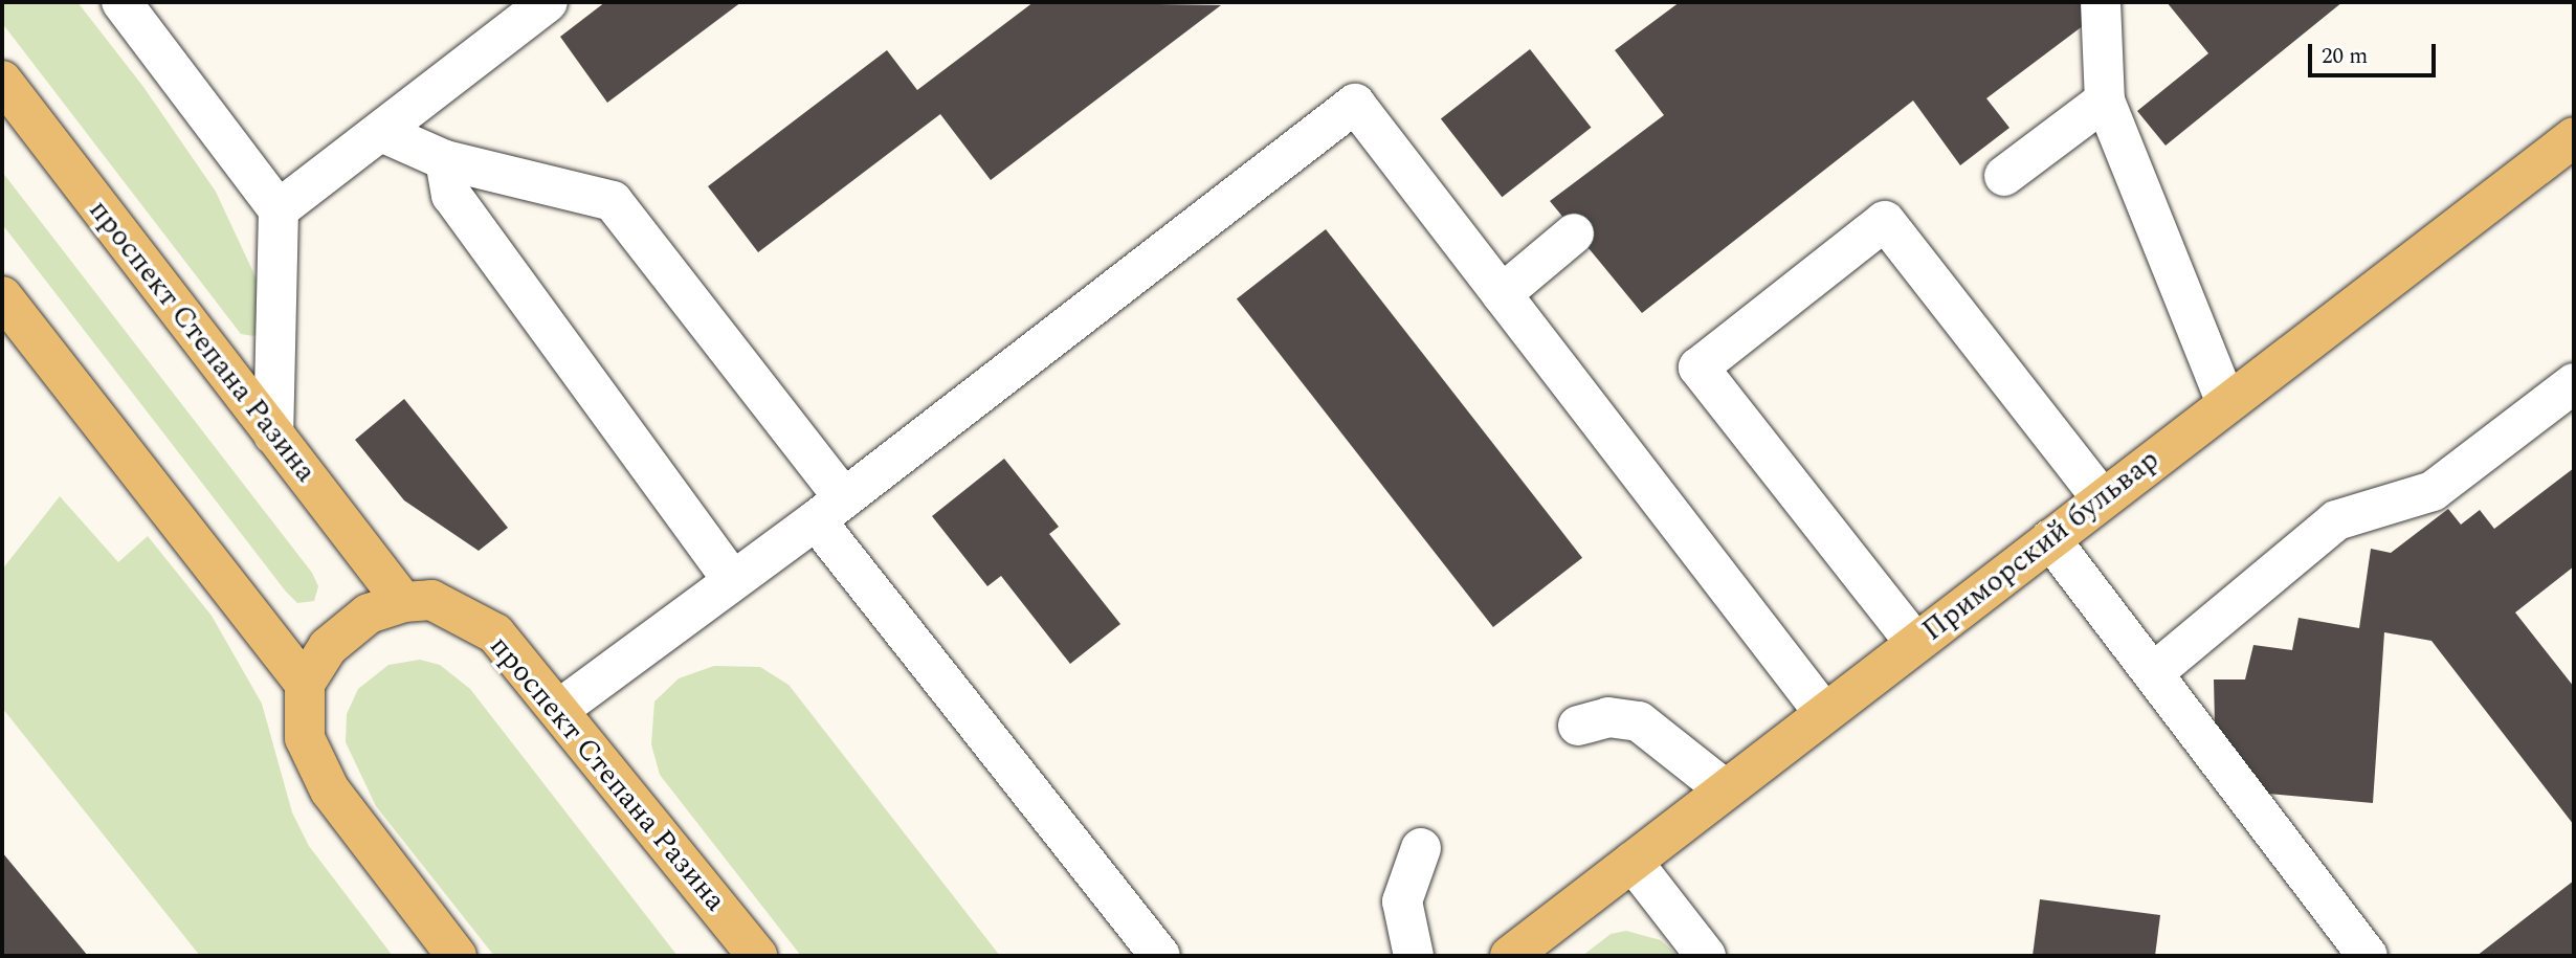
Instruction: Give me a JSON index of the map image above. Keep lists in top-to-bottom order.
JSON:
{
  "streets": {
    "main road": ["проспект Степана Разина", "Приморский бульвар"]
  },
  "scale_bar": "20 m"
}
